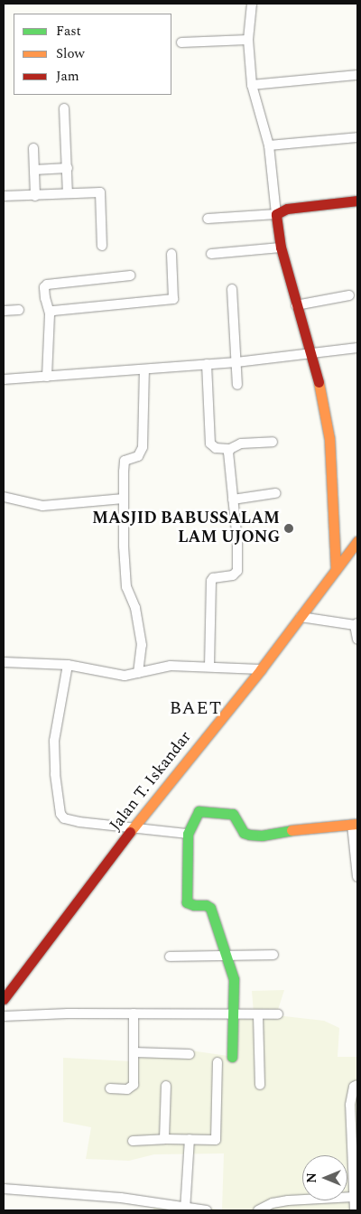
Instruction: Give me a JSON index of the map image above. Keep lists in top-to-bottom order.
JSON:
{
  "streets": {
    "street": ["Jalan T. Iskandar"]
  },
  "districts": ["BAET"],
  "places": ["MASJID BABUSSALAM LAM UJONG"],
  "legend": ["Fast", "Slow", "Jam"],
  "north": "left"
}
